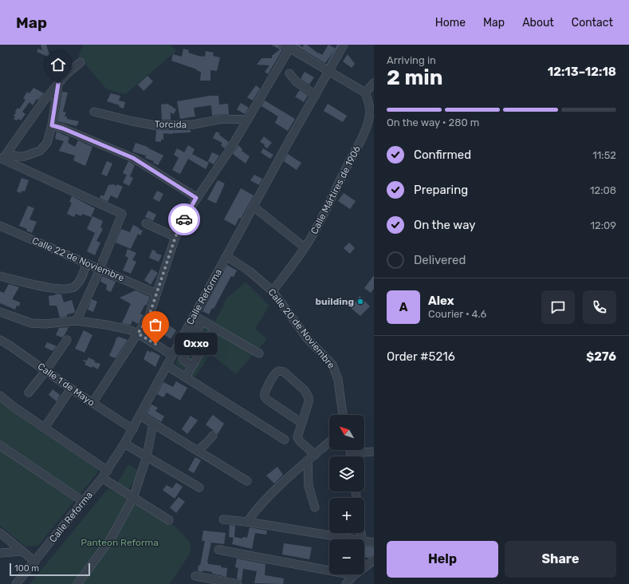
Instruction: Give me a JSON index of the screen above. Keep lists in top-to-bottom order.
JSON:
{
  "streets": {
    "street": [
      "Torcida",
      "Calle Mártires de 1906",
      "Calle 22 de Noviembre",
      "Calle Reforma",
      "Calle 20 de Noviembre",
      "Calle 1 de Mayo"
    ]
  },
  "crossings": [
    ["Calle Mártires de 1906", "Calle 20 de Noviembre"],
    ["Calle Reforma", "Calle 20 de Noviembre"],
    ["Calle Reforma", "Calle 1 de Mayo"]
  ],
  "parks": ["Panteon Reforma"],
  "places": ["building", "Oxxo"],
  "scale_bar": "100 m",
  "north": "top left",
  "page": {
    "header": "Map",
    "nav": [
      "Home",
      "Map",
      "About",
      "Contact"
    ],
    "heading": ["2 min", "Arriving in", "12:13–12:18"],
    "panel": [
      "Alex",
      "Courier · 4.6",
      "Order #5216",
      "$276"
    ],
    "bar": "On the way · 280 m",
    "list": [
      ["Confirmed", "11:52"],
      ["Preparing", "12:08"],
      ["On the way", "12:09"],
      "Delivered"
    ],
    "round": "A",
    "bubble": "Oxxo",
    "map_buttons": ["+", "−"],
    "buttons": ["Help", "Share"],
    "scale": "100 m"
  }
}
